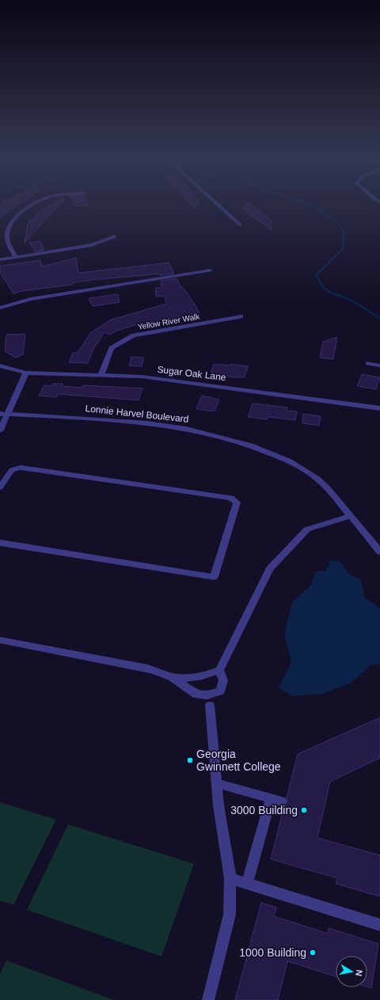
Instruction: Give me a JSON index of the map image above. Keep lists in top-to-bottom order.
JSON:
{
  "streets": {
    "street": ["Yellow River Walk", "Sugar Oak Lane", "Lonnie Harvel Boulevard"]
  },
  "crossings": [
    ["Yellow River Walk", "Sugar Oak Lane"]
  ],
  "places": ["Georgia Gwinnett College", "3000 Building", "1000 Building"],
  "north": "right"
}
